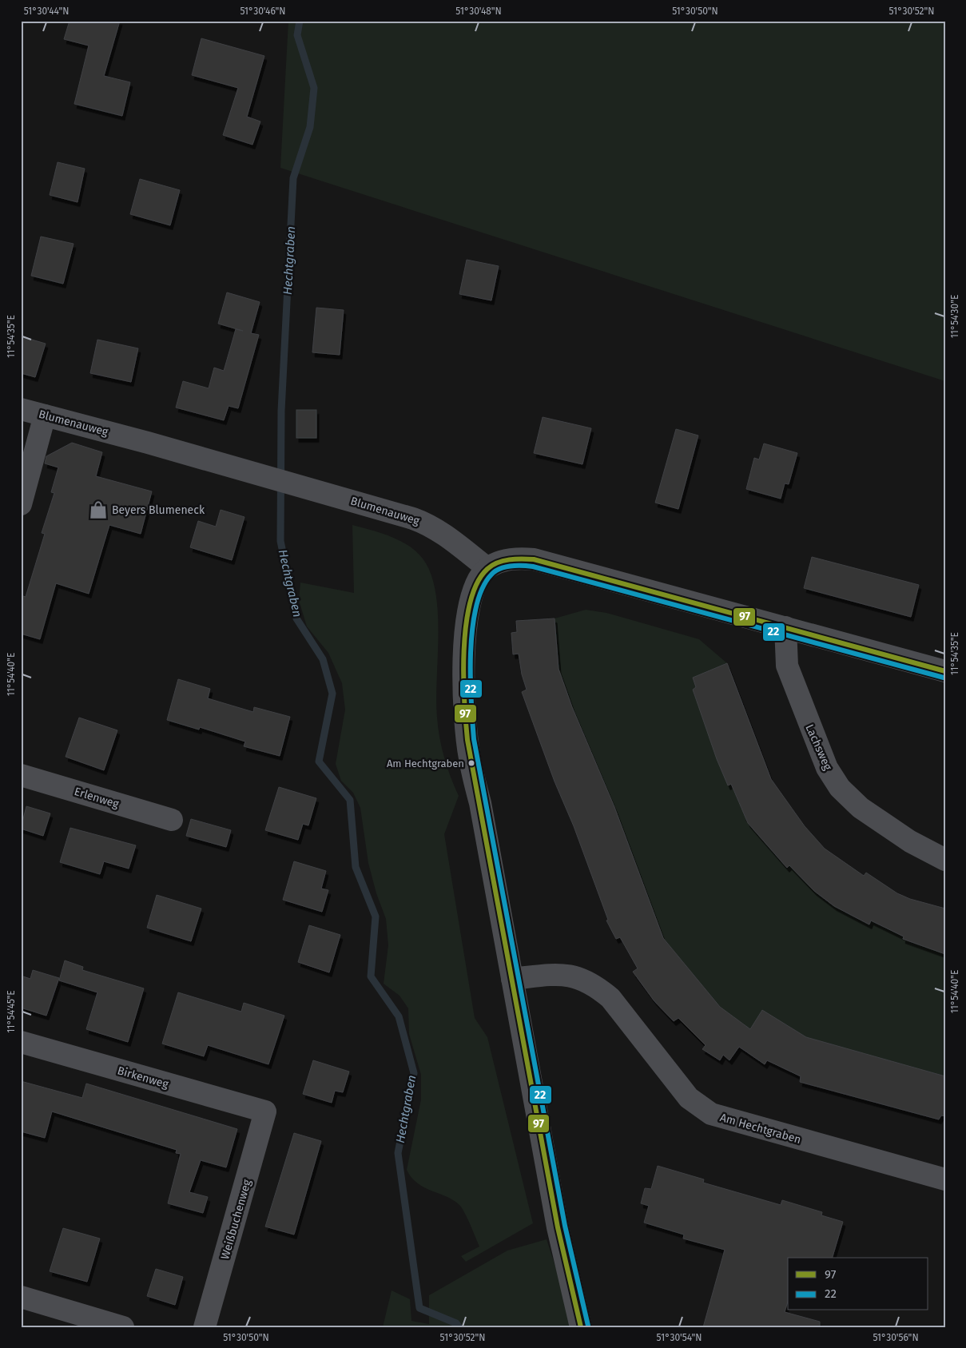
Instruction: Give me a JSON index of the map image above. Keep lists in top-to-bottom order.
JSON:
{
  "streets": {
    "street": [
      "Blumenauweg",
      "Lachsweg",
      "Erlenweg",
      "Birkenweg",
      "Am Hechtgraben",
      "Weißbuchenweg"
    ]
  },
  "crossings": [
    ["Birkenweg", "Weißbuchenweg"]
  ],
  "water": ["Hechtgraben"],
  "places": {
    "shop": ["Beyers Blumeneck"],
    "other": ["Am Hechtgraben"]
  },
  "lines": ["transit line 97", "transit line 22"],
  "legend": ["97", "22"],
  "coordinates": [
    "51°30'44\"N",
    "51°30'46\"N",
    "51°30'48\"N",
    "51°30'50\"N",
    "51°30'52\"N",
    "11°54'30\"E",
    "11°54'35\"E",
    "11°54'40\"E",
    "11°54'45\"E",
    "51°30'54\"N",
    "51°30'56\"N"
  ]
}
